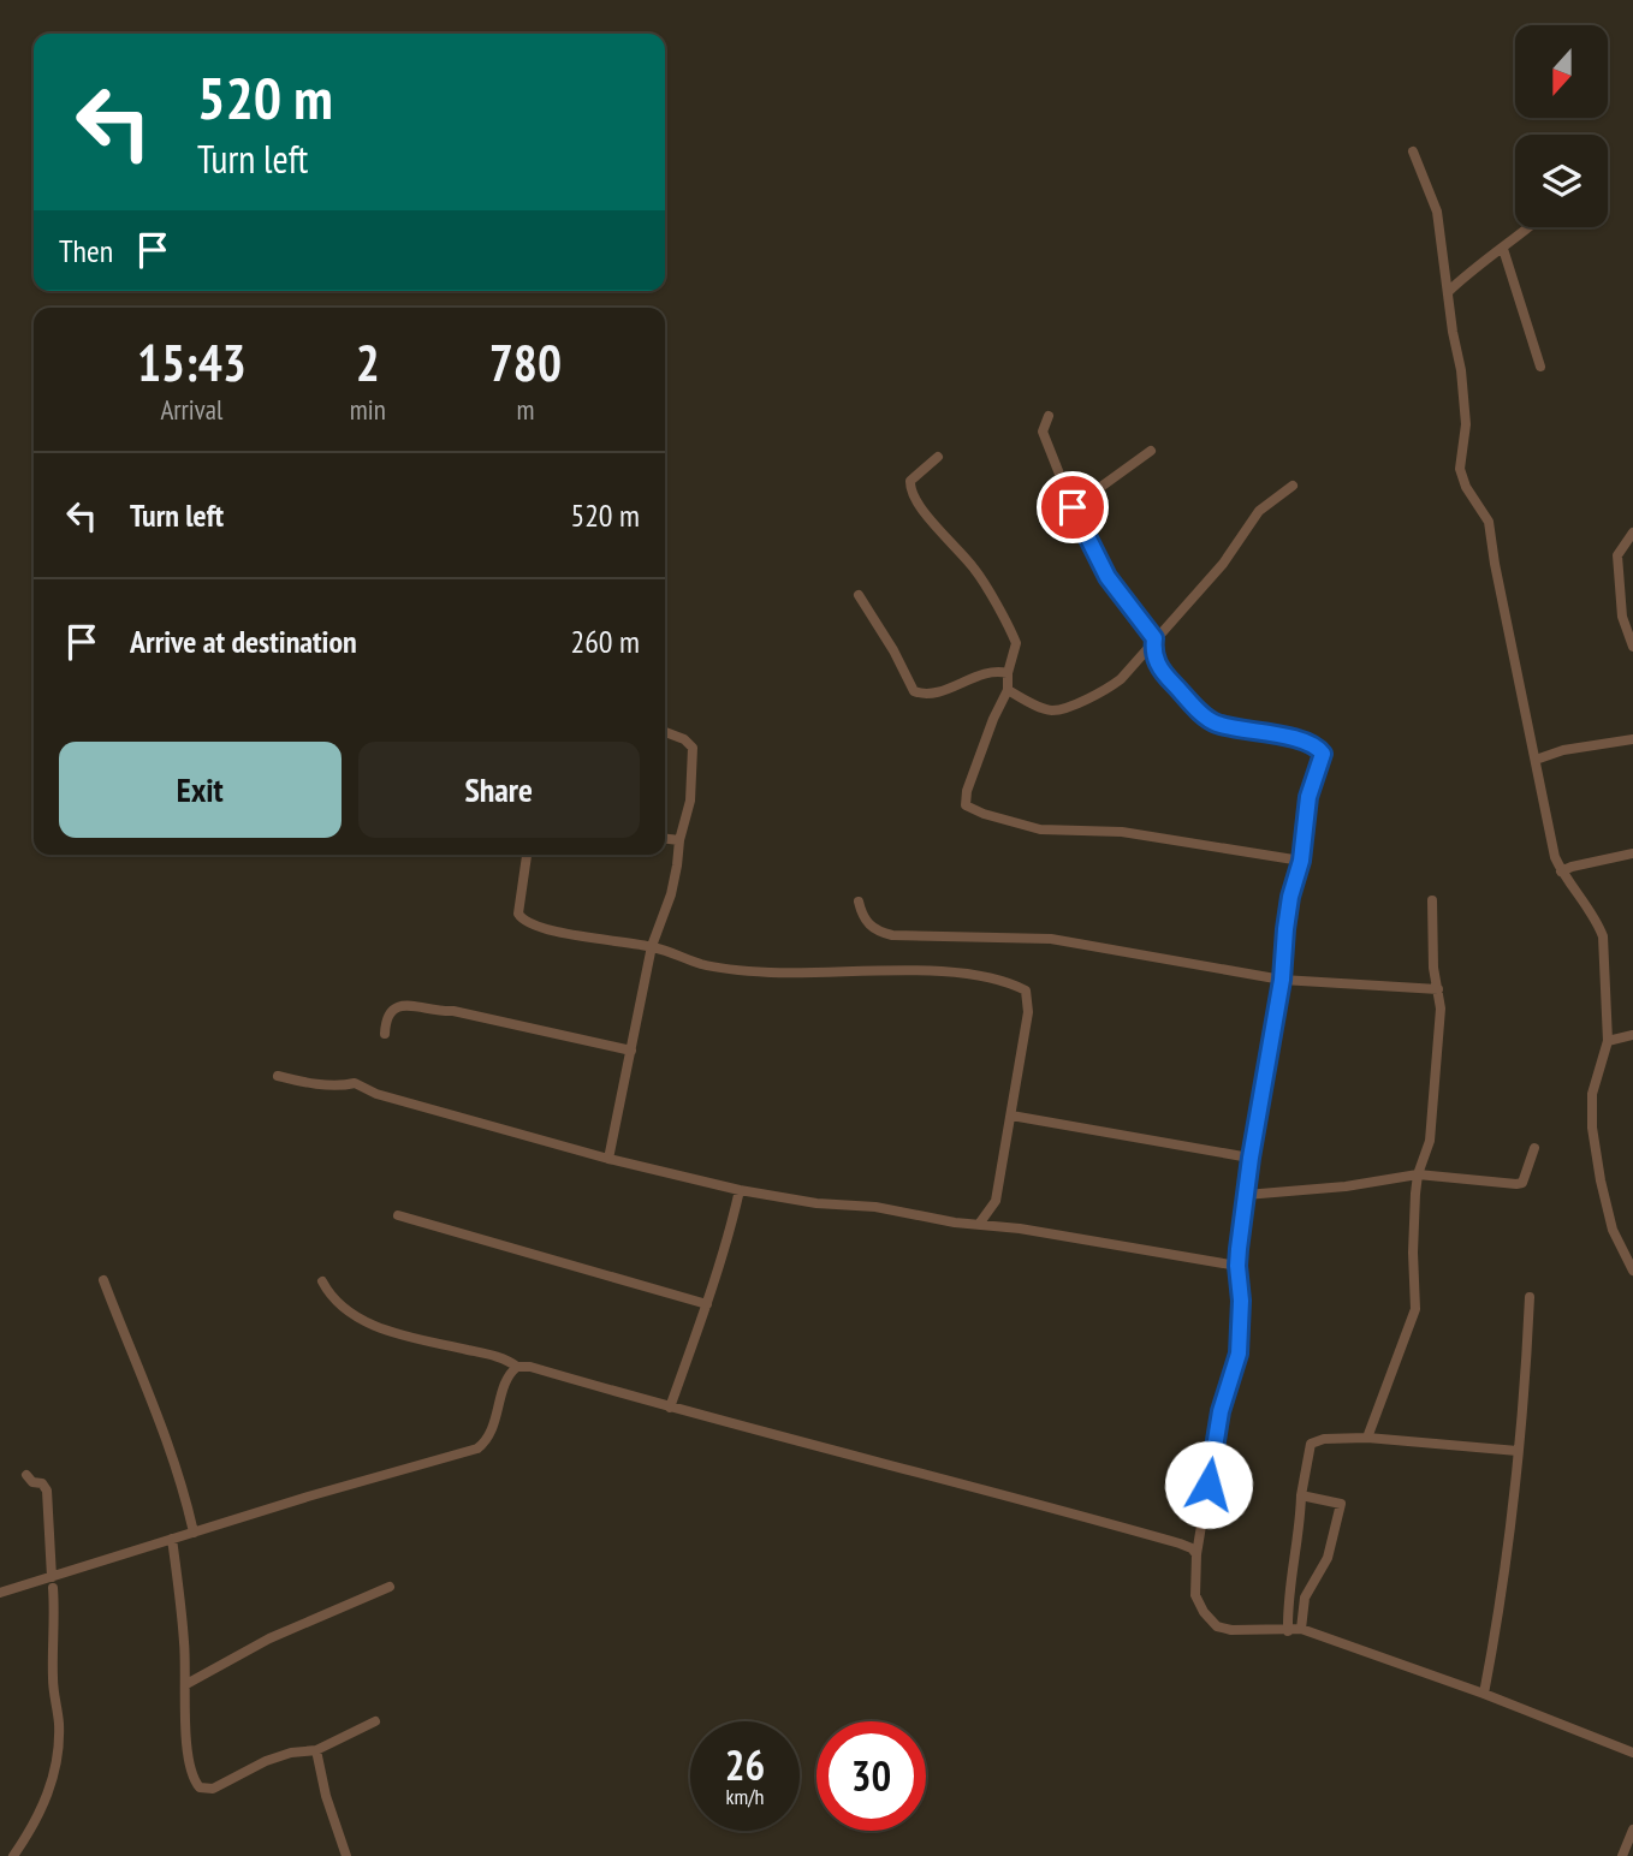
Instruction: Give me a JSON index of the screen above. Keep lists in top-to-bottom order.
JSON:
{
  "north": "bottom",
  "page": {
    "turn": ["520 m", "Turn left"],
    "then": "Then",
    "eta": [
      "15:43",
      "Arrival",
      "2",
      "min",
      "780",
      "m"
    ],
    "list": [
      {
        "name": "Turn left",
        "value": "520 m"
      },
      {
        "name": "Arrive at destination",
        "value": "260 m"
      }
    ],
    "buttons": ["Exit", "Share"],
    "speed": "26 km/h",
    "limit": "30"
  }
}
